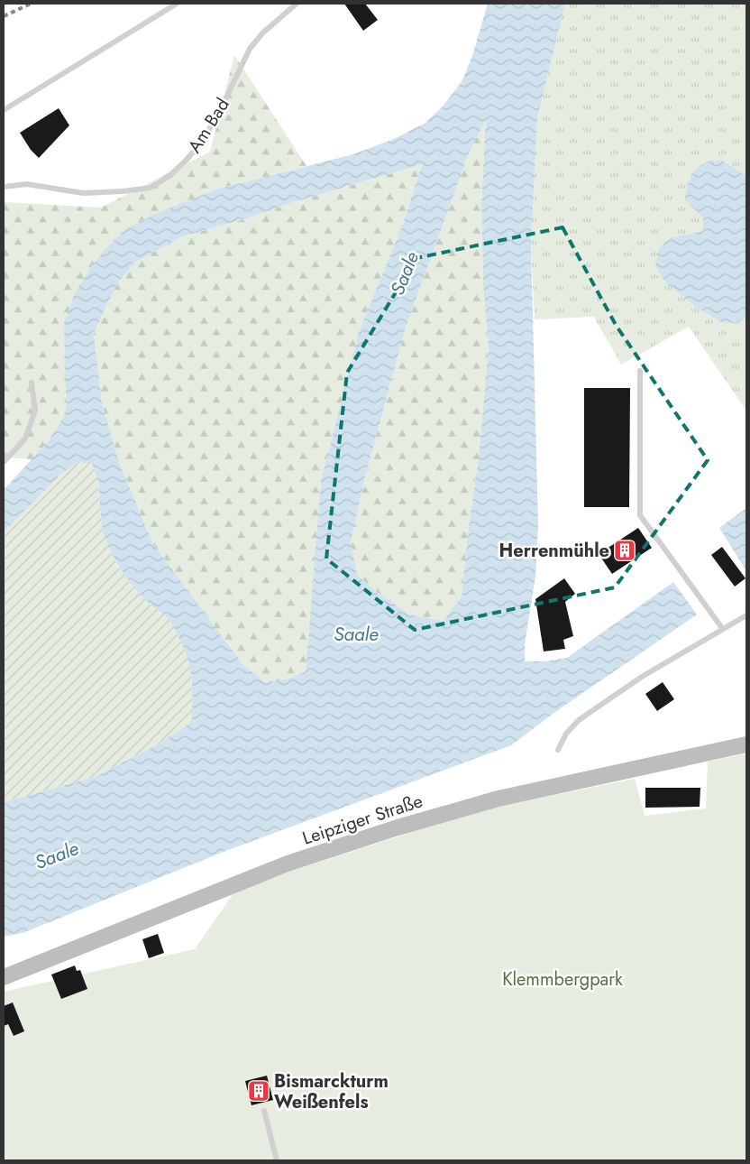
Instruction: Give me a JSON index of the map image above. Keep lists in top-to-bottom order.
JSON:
{
  "streets": {
    "street": ["Leipziger Straße"],
    "lane": ["Am Bad"]
  },
  "water": ["Saale"],
  "parks": ["Klemmbergpark"],
  "places": {
    "building": ["Herrenmühle", "Bismarckturm Weißenfels"]
  }
}
